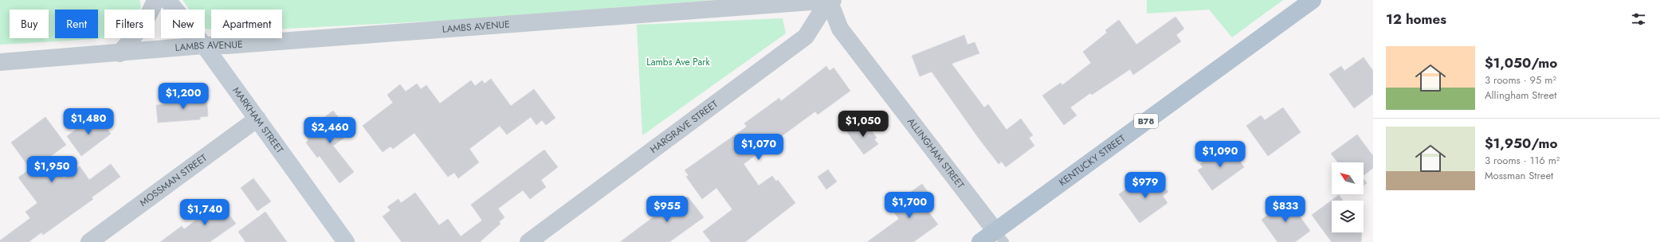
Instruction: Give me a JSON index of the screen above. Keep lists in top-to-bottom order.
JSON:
{
  "streets": {
    "main road": ["B78", "KENTUCKY STREET"],
    "street": [
      "LAMBS AVENUE",
      "MARKHAM STREET",
      "HARGRAVE STREET",
      "ALLINGHAM STREET",
      "MOSSMAN STREET"
    ]
  },
  "crossings": [
    ["LAMBS AVENUE", "MARKHAM STREET"],
    ["LAMBS AVENUE", "HARGRAVE STREET"],
    ["LAMBS AVENUE", "ALLINGHAM STREET"],
    ["MARKHAM STREET", "MOSSMAN STREET"],
    ["HARGRAVE STREET", "ALLINGHAM STREET"],
    ["ALLINGHAM STREET", "KENTUCKY STREET"]
  ],
  "parks": ["Lambs Ave Park"],
  "north": "top left",
  "page": {
    "heading": "12 homes",
    "chip": [
      "Buy",
      "Rent",
      "Filters",
      "New",
      "Apartment"
    ],
    "list": [
      {
        "name": "$1,050/mo",
        "note": "3 rooms · 95 m² · Allingham Street"
      },
      {
        "name": "$1,950/mo",
        "note": "3 rooms · 116 m² · Mossman Street"
      }
    ],
    "price": [
      "$1,200",
      "$1,480",
      "$1,050",
      "$2,460",
      "$1,070",
      "$1,090",
      "$1,950",
      "$979",
      "$1,700",
      "$955",
      "$833",
      "$1,740"
    ]
  }
}
